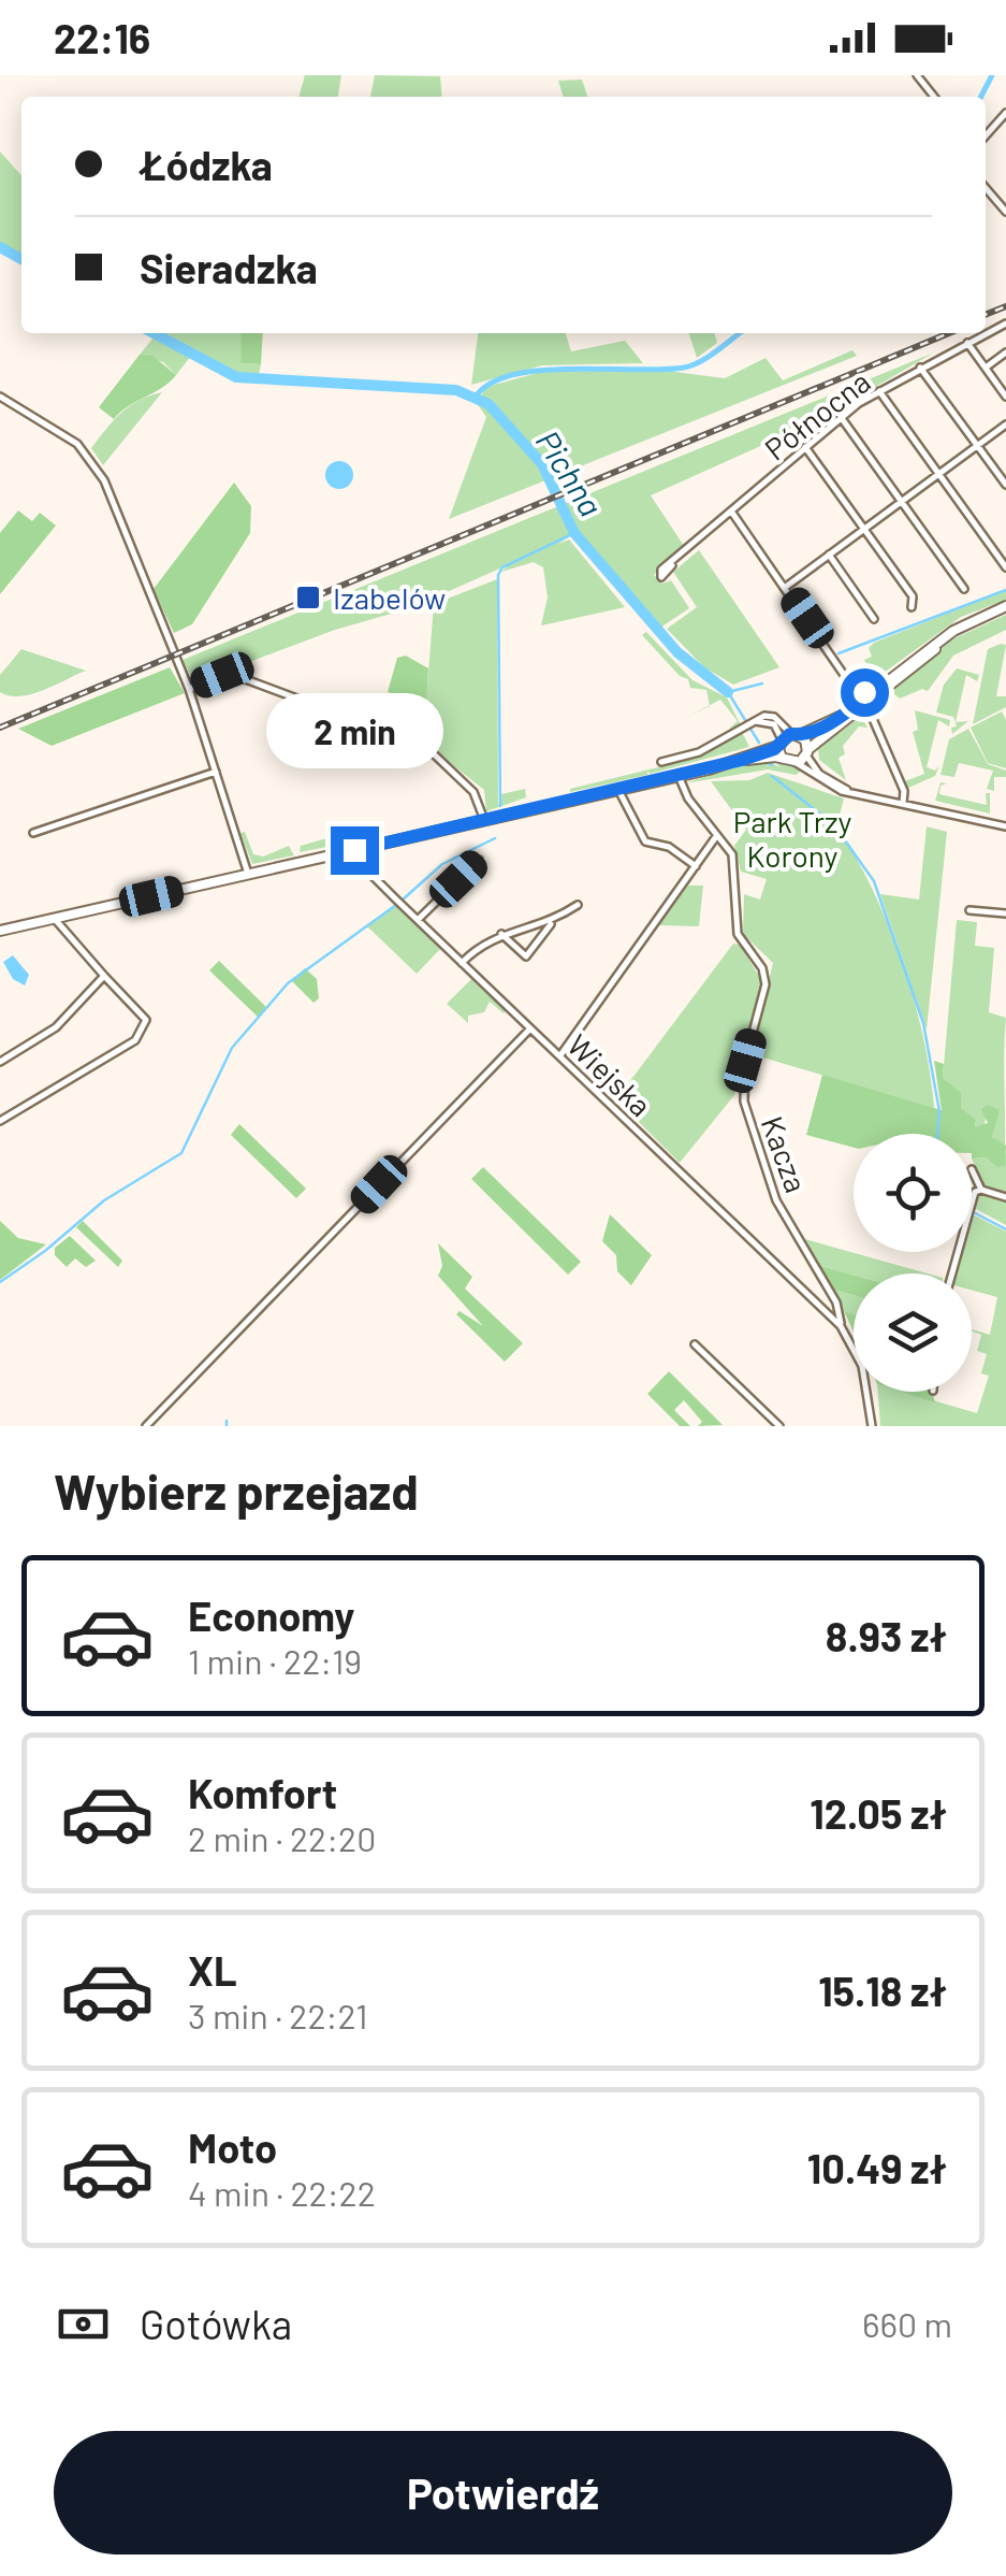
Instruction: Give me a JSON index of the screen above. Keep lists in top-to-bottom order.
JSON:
{
  "streets": {
    "street": ["Północna", "Wiejska", "Kacza"]
  },
  "crossings": [
    ["Wiejska", "Kacza"]
  ],
  "water": ["Pichna"],
  "parks": ["Park Trzy Korony"],
  "places": {
    "transit": ["Izabelów"]
  },
  "page": {
    "status": "22:16",
    "banner": ["Łódzka", "Sieradzka"],
    "bubble": "2 min",
    "heading": "Wybierz przejazd",
    "list": [
      {
        "name": "Economy",
        "note": "1 min · 22:19",
        "value": "8.93 zł"
      },
      {
        "name": "Komfort",
        "note": "2 min · 22:20",
        "value": "12.05 zł"
      },
      {
        "name": "XL",
        "note": "3 min · 22:21",
        "value": "15.18 zł"
      },
      {
        "name": "Moto",
        "note": "4 min · 22:22",
        "value": "10.49 zł"
      }
    ],
    "pay": ["Gotówka", "660 m"],
    "buttons": "Potwierdź"
  }
}
